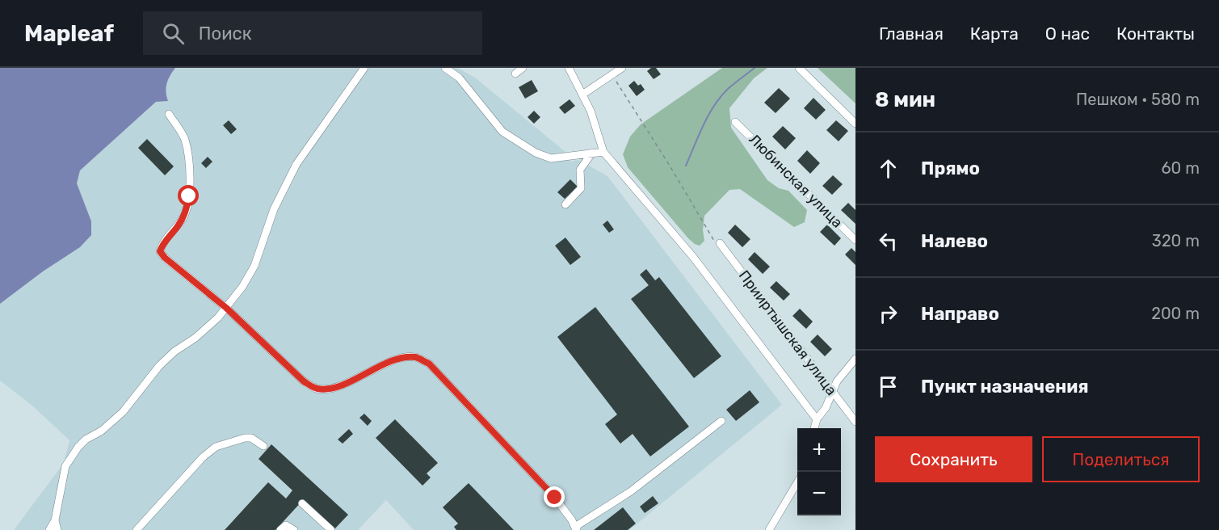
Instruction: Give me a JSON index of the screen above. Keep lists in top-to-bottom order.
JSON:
{
  "streets": {
    "street": ["Любинская улица", "Прииртышская улица"]
  },
  "page": {
    "header": "Mapleaf",
    "search": "Поиск",
    "nav": [
      "Главная",
      "Карта",
      "О нас",
      "Контакты"
    ],
    "heading": ["8 мин", "Пешком · 580 m"],
    "list": [
      ["Прямо", "60 m"],
      ["Налево", "320 m"],
      ["Направо", "200 m"],
      "Пункт назначения"
    ],
    "buttons": ["Сохранить", "Поделиться"],
    "map_buttons": ["+", "−"]
  }
}
